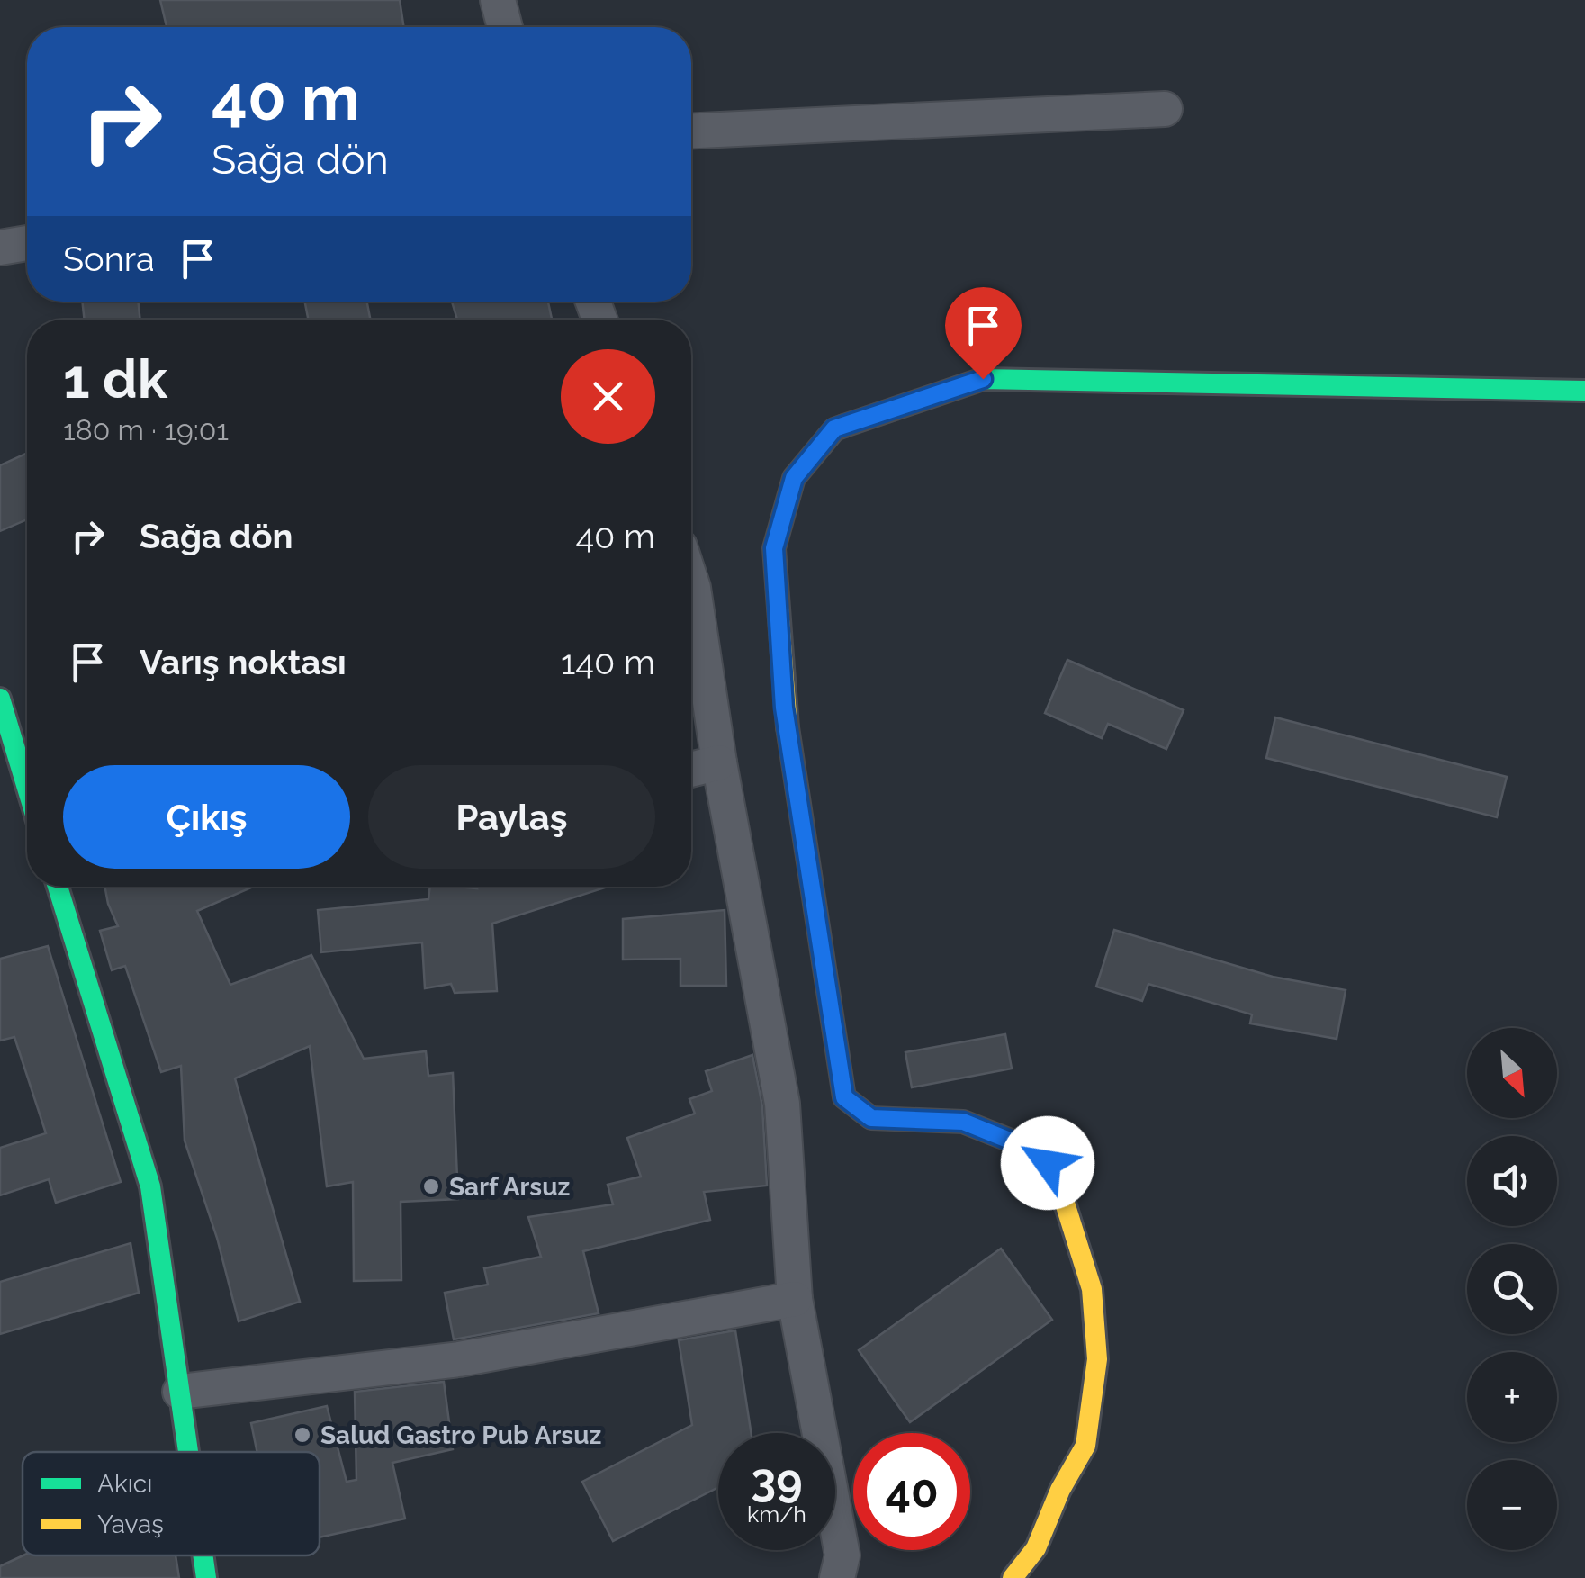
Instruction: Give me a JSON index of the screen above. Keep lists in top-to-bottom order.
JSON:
{
  "places": ["Sarf Arsuz", "Salud Gastro Pub Arsuz"],
  "legend": ["Akıcı", "Yavaş"],
  "north": "bottom right",
  "page": {
    "turn": ["40 m", "Sağa dön"],
    "then": "Sonra",
    "heading": ["1 dk", "180 m · 19:01"],
    "list": [
      {
        "name": "Sağa dön",
        "value": "40 m"
      },
      {
        "name": "Varış noktası",
        "value": "140 m"
      }
    ],
    "buttons": ["Çıkış", "Paylaş"],
    "map_buttons": ["+", "−"],
    "speed": "39 km/h",
    "limit": "40"
  }
}
